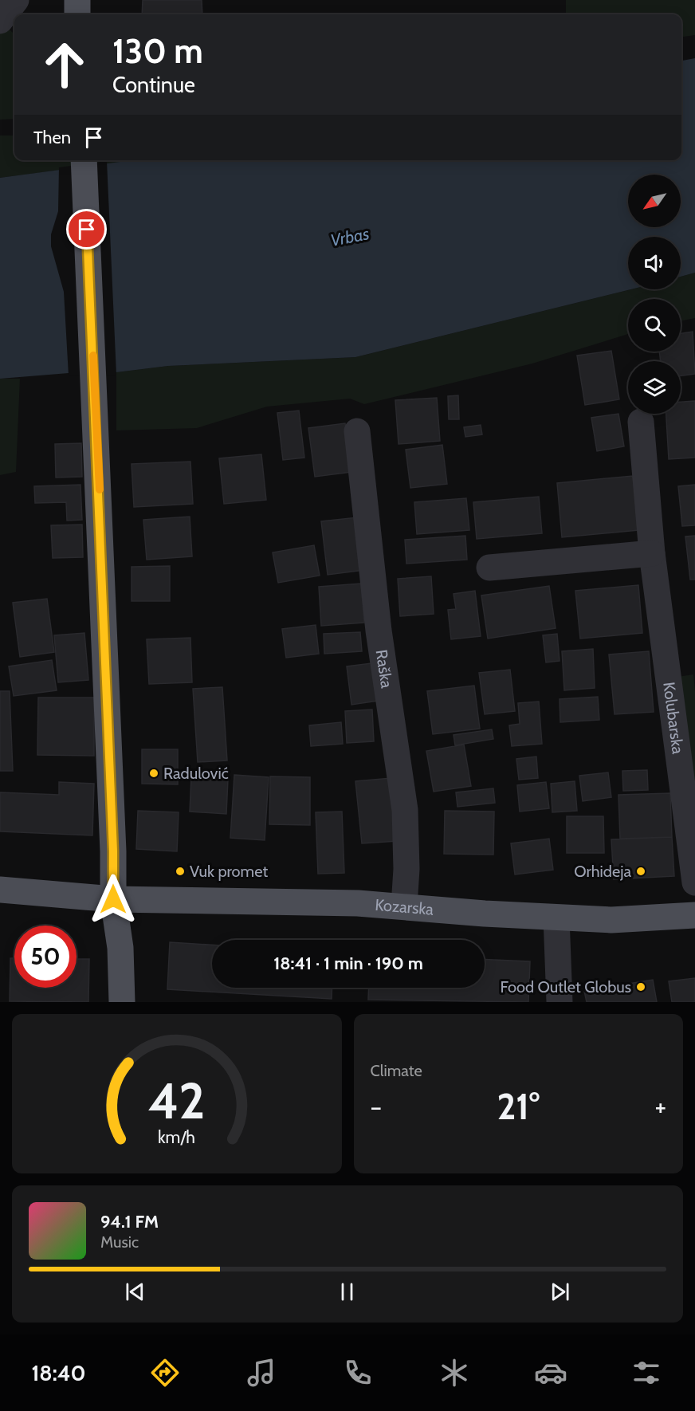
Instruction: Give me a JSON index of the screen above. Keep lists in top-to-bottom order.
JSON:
{
  "streets": {
    "main road": ["Kozarska"],
    "street": ["Raška", "Kolubarska"]
  },
  "crossings": [
    ["Raška", "Kozarska"]
  ],
  "water": ["Vrbas"],
  "places": [
    "Radulović",
    "Vuk promet",
    "Orhideja",
    "Food Outlet Globus"
  ],
  "north": "bottom left",
  "page": {
    "turn": ["130 m", "Continue"],
    "then": "Then",
    "limit": "50",
    "trip": "18:41 · 1 min · 190 m",
    "tile": "Climate",
    "heat": ["−", "21°", "+"],
    "song": ["94.1 FM", "Music"],
    "tabs": "18:40",
    "gauge": ["42", "km/h"]
  }
}
